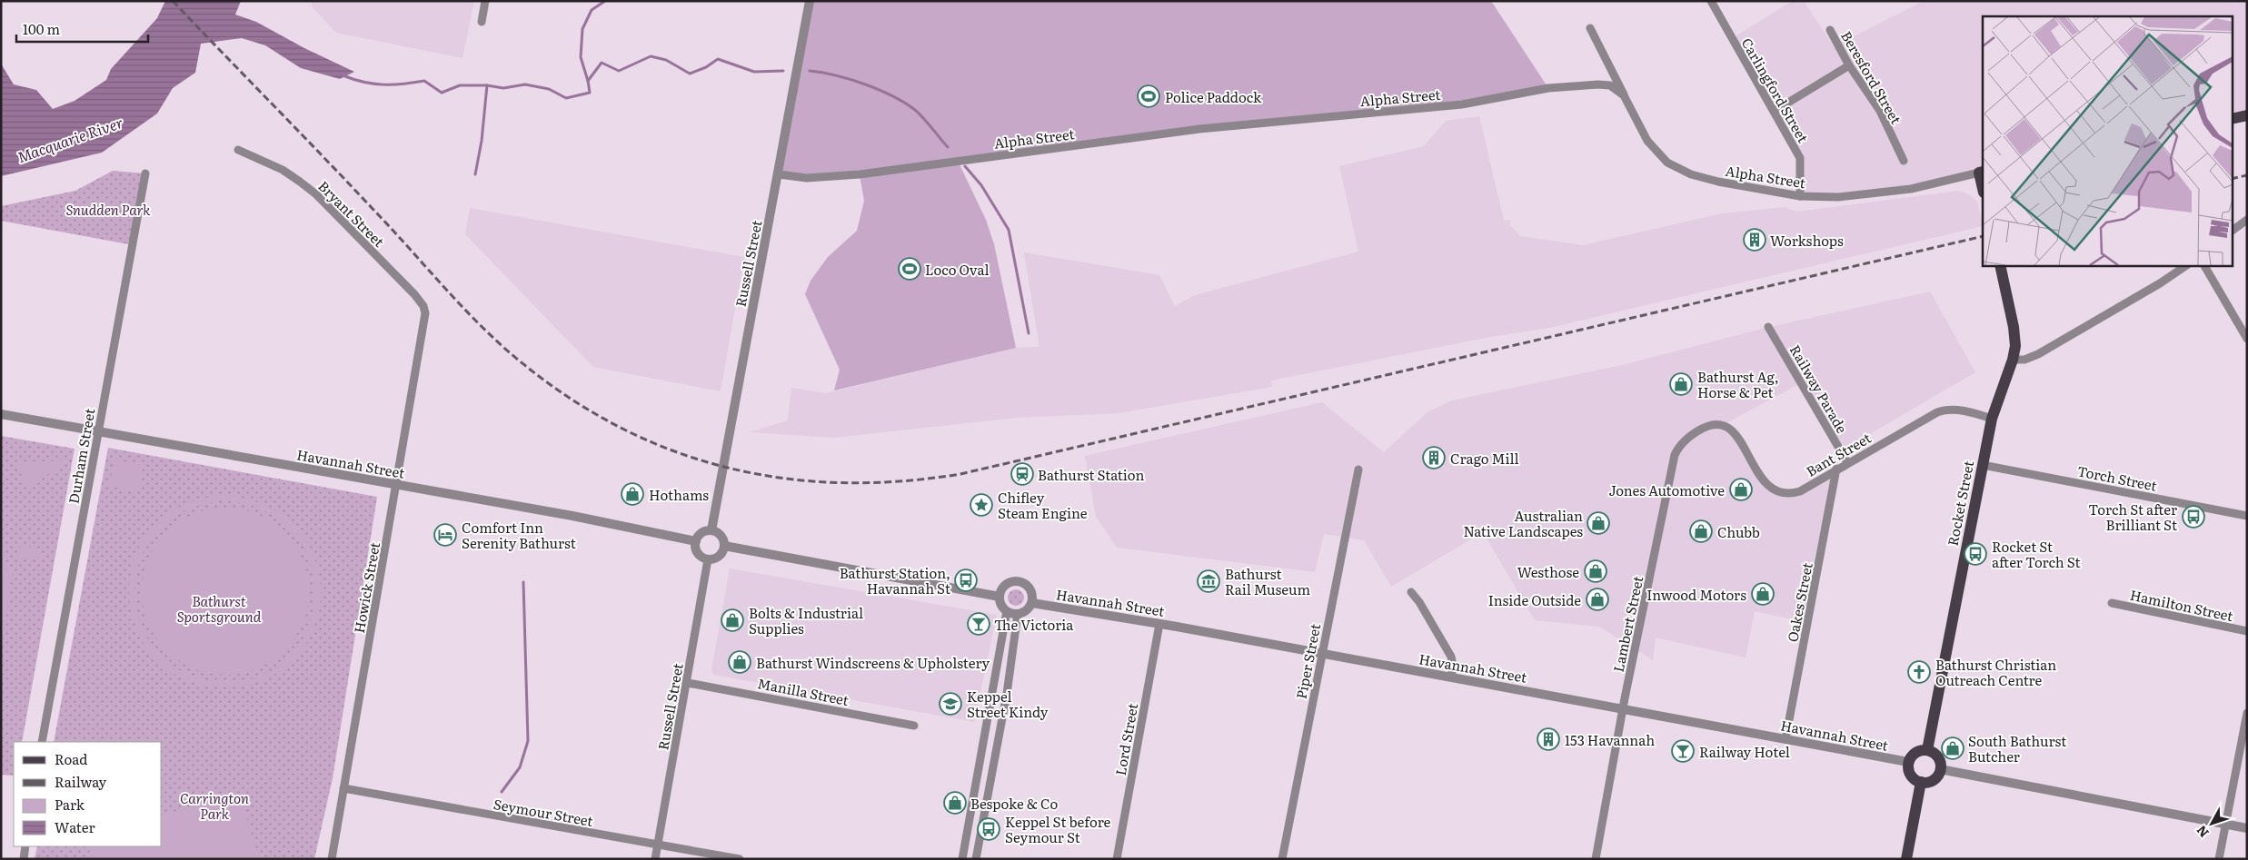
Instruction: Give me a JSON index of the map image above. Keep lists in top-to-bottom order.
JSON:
{
  "streets": {
    "main road": ["Rocket Street"],
    "street": [
      "Beresford Street",
      "Carlingford Street",
      "Alpha Street",
      "Bryant Street",
      "Russell Street",
      "Railway Parade",
      "Bant Street",
      "Durham Street",
      "Havannah Street",
      "Torch Street",
      "Howick Street",
      "Oakes Street",
      "Hamilton Street",
      "Lambert Street",
      "Piper Street",
      "Manilla Street",
      "Lord Street",
      "Seymour Street"
    ]
  },
  "crossings": [
    ["Carlingford Street", "Alpha Street"],
    ["Alpha Street", "Russell Street"],
    ["Bryant Street", "Howick Street"],
    ["Russell Street", "Havannah Street"],
    ["Russell Street", "Manilla Street"],
    ["Russell Street", "Seymour Street"],
    ["Railway Parade", "Bant Street"],
    ["Bant Street", "Rocket Street"],
    ["Bant Street", "Oakes Street"],
    ["Bant Street", "Lambert Street"],
    ["Durham Street", "Havannah Street"],
    ["Havannah Street", "Rocket Street"],
    ["Havannah Street", "Howick Street"],
    ["Havannah Street", "Oakes Street"],
    ["Havannah Street", "Lambert Street"],
    ["Havannah Street", "Piper Street"],
    ["Havannah Street", "Lord Street"],
    ["Torch Street", "Rocket Street"],
    ["Howick Street", "Seymour Street"]
  ],
  "water": ["Macquarie River"],
  "parks": ["Snudden Park", "Bathurst Sportsground", "Carrington Park"],
  "places": {
    "sports": ["Police Paddock", "Loco Oval"],
    "building": ["Workshops", "Crago Mill", "153 Havannah"],
    "shop": [
      "Bathurst Ag, Horse & Pet",
      "Jones Automotive",
      "Hothams",
      "Australian Native Landscapes",
      "Chubb",
      "Westhose",
      "Inwood Motors",
      "Inside Outside",
      "Bolts & Industrial Supplies",
      "Bathurst Windscreens & Upholstery",
      "South Bathurst Butcher",
      "Bespoke & Co"
    ],
    "station": ["Bathurst Station"],
    "place": ["Chifley Steam Engine"],
    "bus stop": [
      "Torch St after Brilliant St",
      "Rocket St after Torch St",
      "Bathurst Station, Havannah St",
      "Keppel St before Seymour St"
    ],
    "hotel": ["Comfort Inn Serenity Bathurst"],
    "museum": ["Bathurst Rail Museum"],
    "bar": ["The Victoria", "Railway Hotel"],
    "church": ["Bathurst Christian Outreach Centre"],
    "school or university": ["Keppel Street Kindy"]
  },
  "legend": [
    "Road",
    "Railway",
    "Park",
    "Water"
  ],
  "scale_bar": "100 m",
  "north": "bottom left"
}
